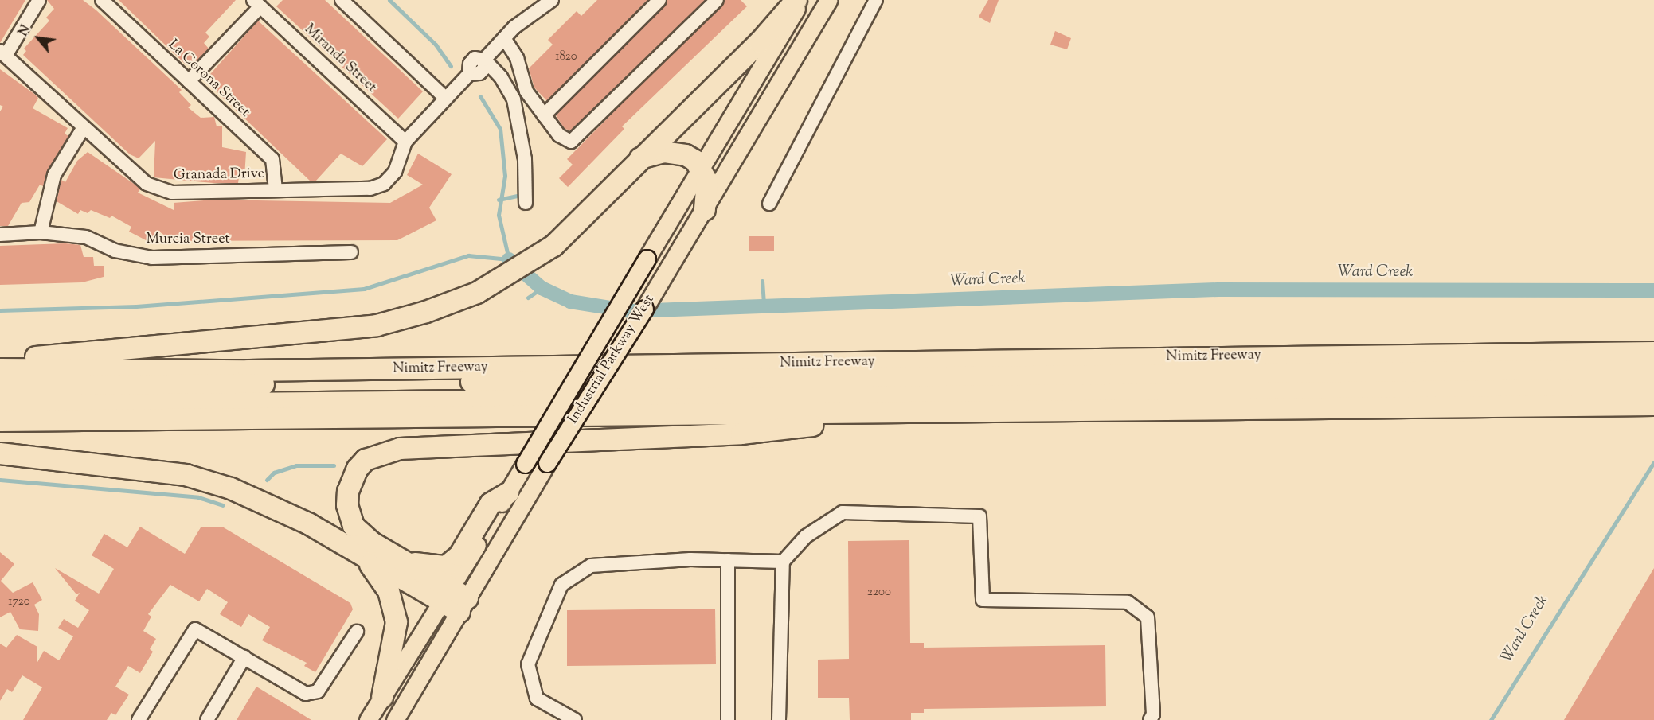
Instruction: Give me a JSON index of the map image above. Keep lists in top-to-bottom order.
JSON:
{
  "streets": {
    "highway": ["Nimitz Freeway"],
    "main road": ["Industrial Parkway West"],
    "street": [
      "Miranda Street",
      "La Corona Street",
      "Granada Drive",
      "Murcia Street"
    ]
  },
  "crossings": [
    ["Miranda Street", "Granada Drive"],
    ["La Corona Street", "Granada Drive"]
  ],
  "water": ["Ward Creek"],
  "house_numbers": ["1820", "2200", "1720"],
  "north": "top left"
}
